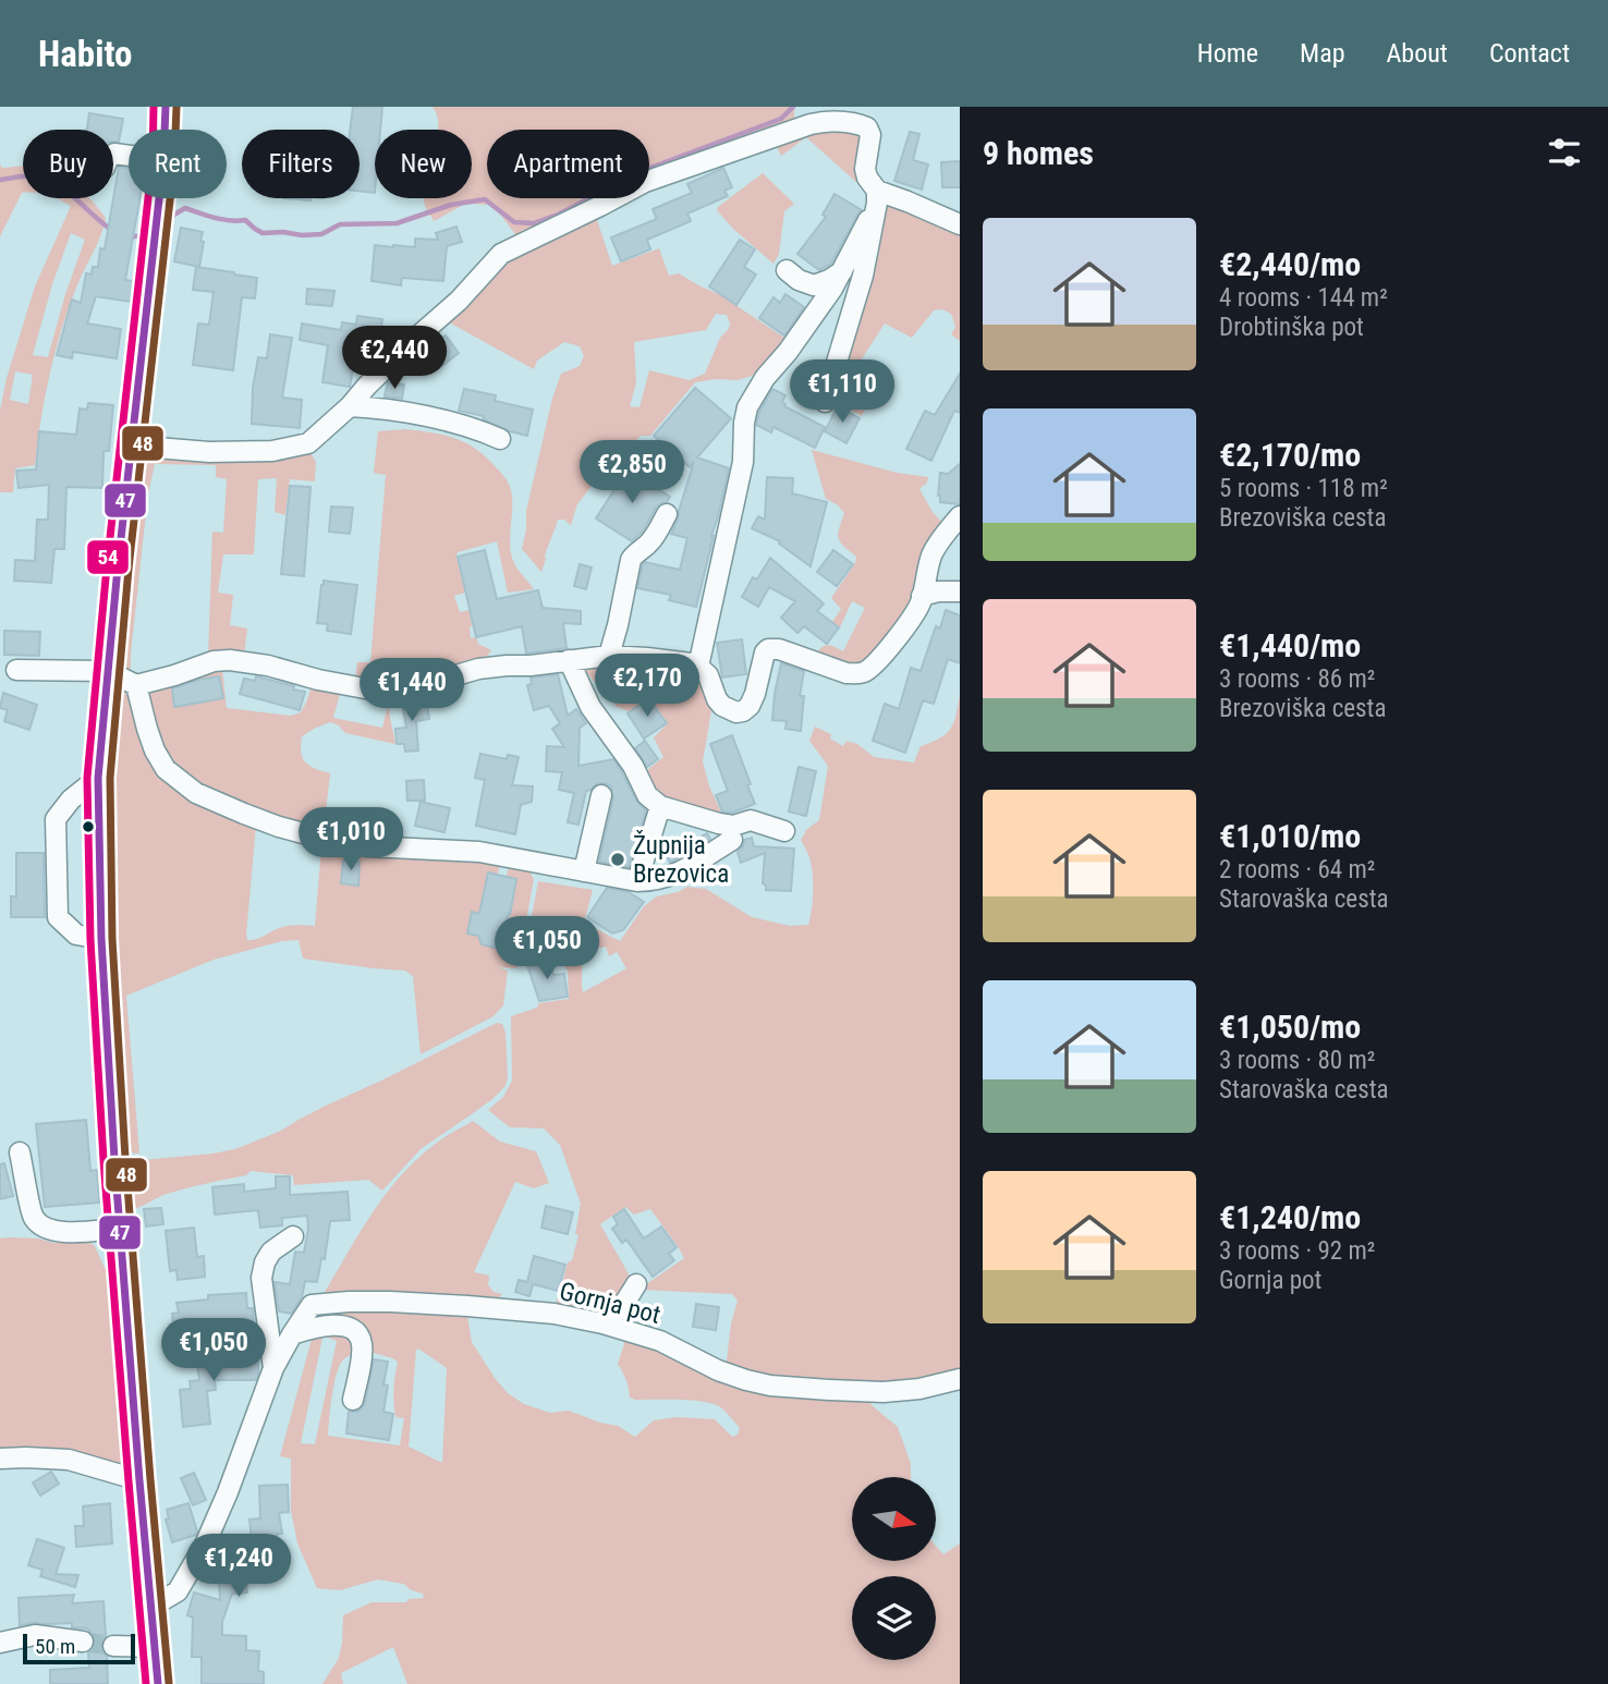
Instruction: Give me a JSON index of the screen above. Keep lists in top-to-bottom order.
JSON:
{
  "streets": {
    "street": ["Gornja pot"]
  },
  "places": ["Župnija Brezovica"],
  "lines": ["transit line 47", "transit line 48", "transit line 54"],
  "scale_bar": "50 m",
  "north": "right",
  "page": {
    "header": "Habito",
    "nav": [
      "Home",
      "Map",
      "About",
      "Contact"
    ],
    "heading": "9 homes",
    "chip": [
      "Buy",
      "Rent",
      "Filters",
      "New",
      "Apartment"
    ],
    "list": [
      {
        "name": "€2,440/mo",
        "note": "4 rooms · 144 m² · Drobtinška pot"
      },
      {
        "name": "€2,170/mo",
        "note": "5 rooms · 118 m² · Brezoviška cesta"
      },
      {
        "name": "€1,440/mo",
        "note": "3 rooms · 86 m² · Brezoviška cesta"
      },
      {
        "name": "€1,010/mo",
        "note": "2 rooms · 64 m² · Starovaška cesta"
      },
      {
        "name": "€1,050/mo",
        "note": "3 rooms · 80 m² · Starovaška cesta"
      },
      {
        "name": "€1,240/mo",
        "note": "3 rooms · 92 m² · Gornja pot"
      }
    ],
    "price": [
      "€2,440",
      "€1,110",
      "€2,850",
      "€2,170",
      "€1,440",
      "€1,010",
      "€1,050",
      "€1,050",
      "€1,240"
    ],
    "scale": "50 m"
  }
}
